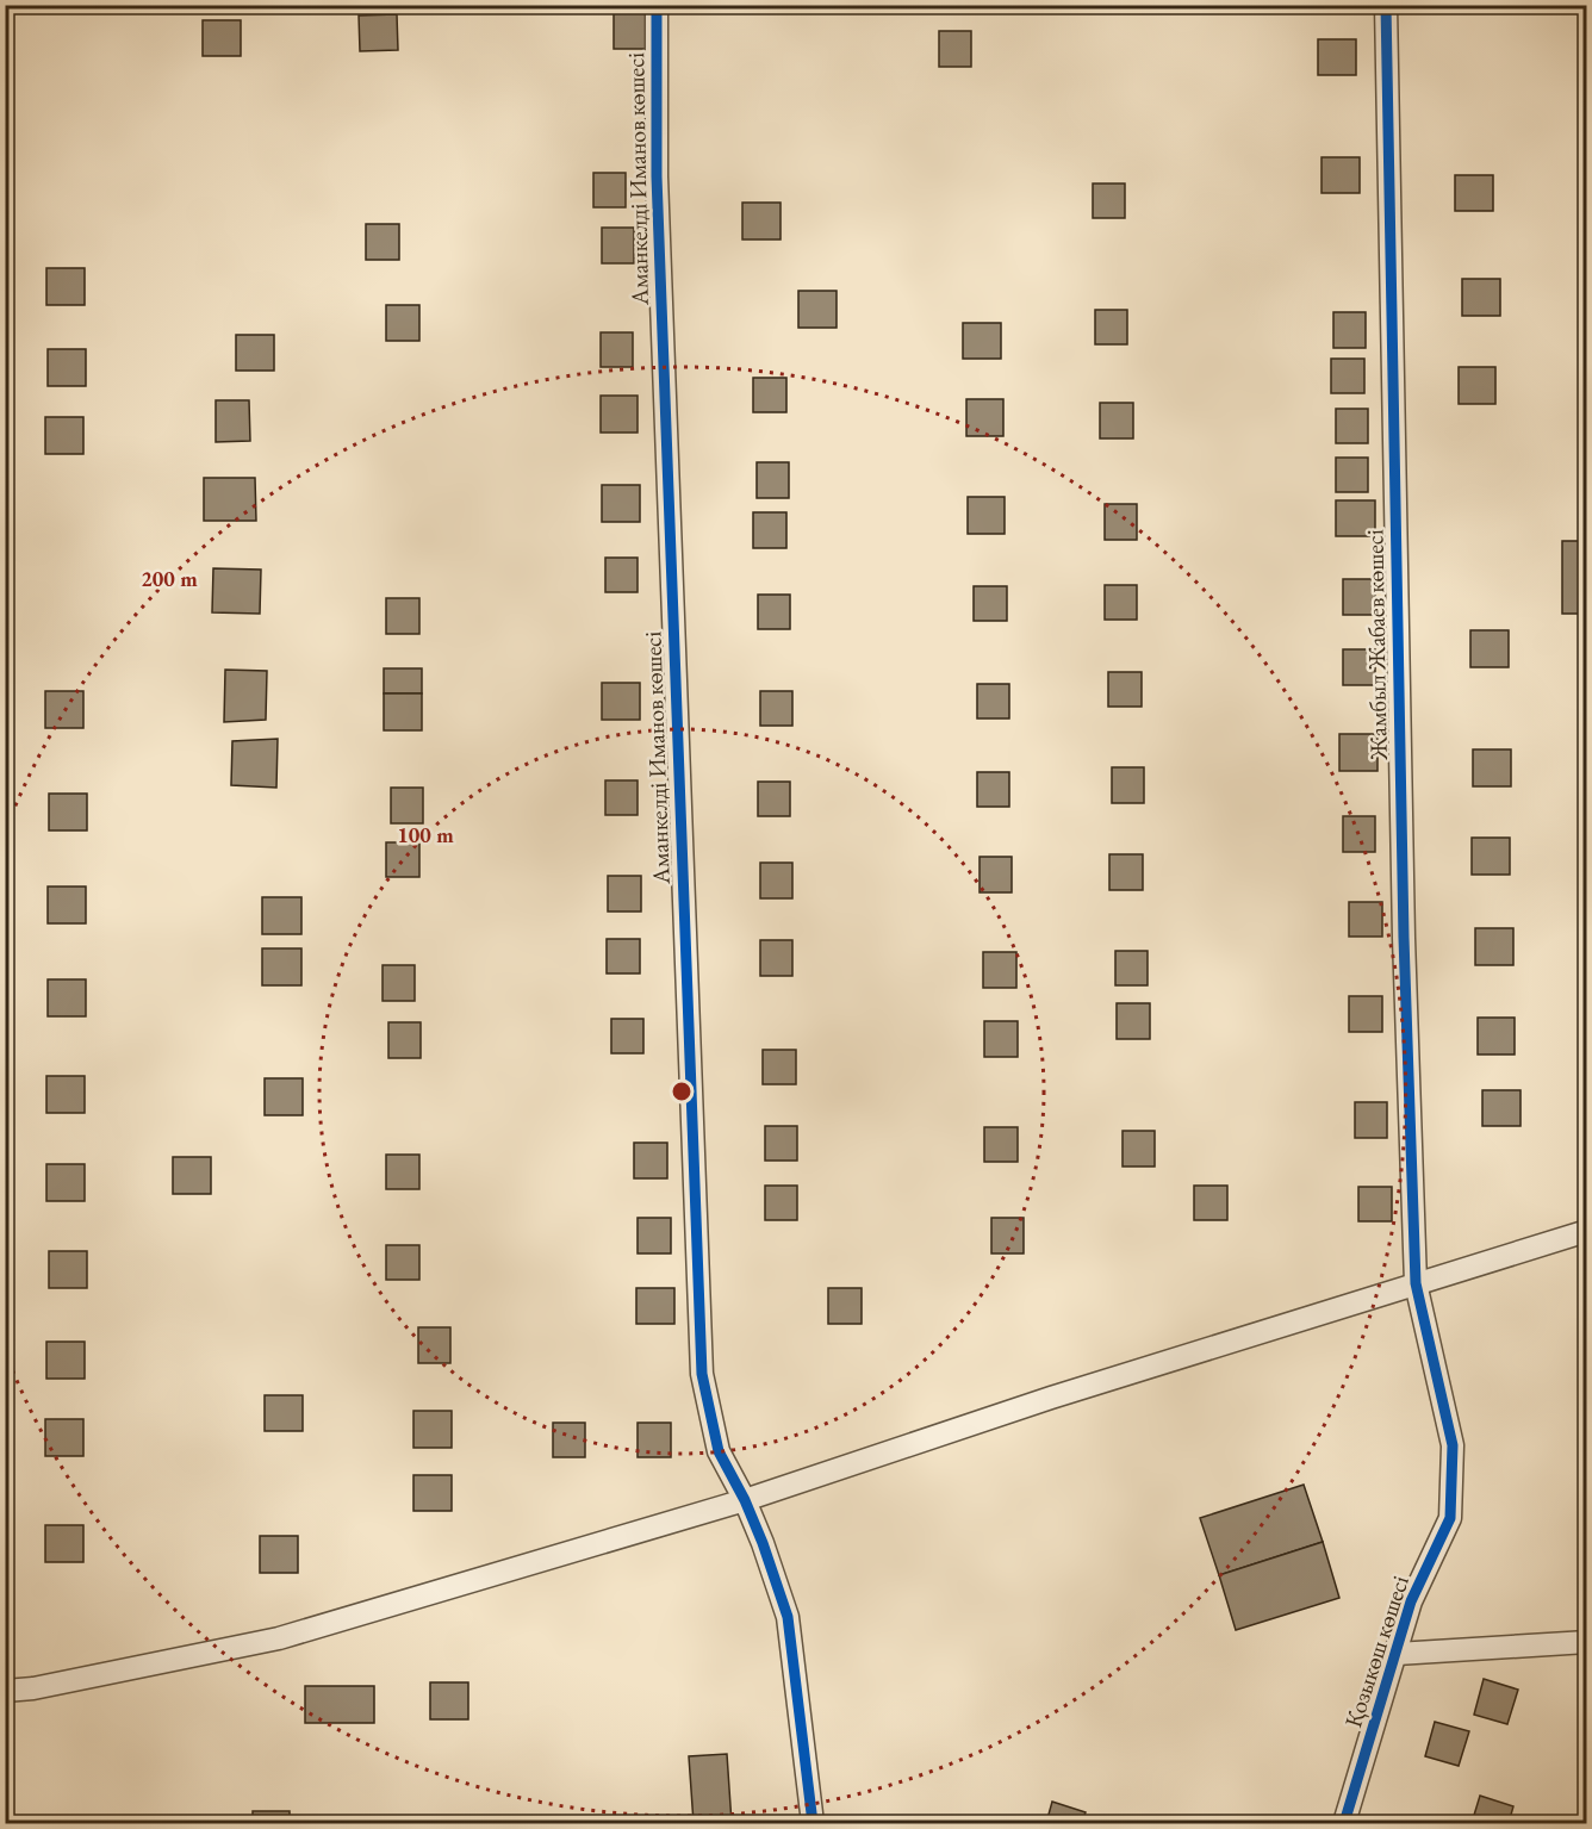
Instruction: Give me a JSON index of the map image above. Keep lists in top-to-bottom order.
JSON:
{
  "streets": {
    "street": ["Аманкелді Иманов көшесі", "Жамбыл Жабаев көшесі", "Қозыкөш көшесі"]
  },
  "crossings": [
    ["Жамбыл Жабаев көшесі", "Қозыкөш көшесі"]
  ],
  "rings": ["200 m", "100 m"]
}
